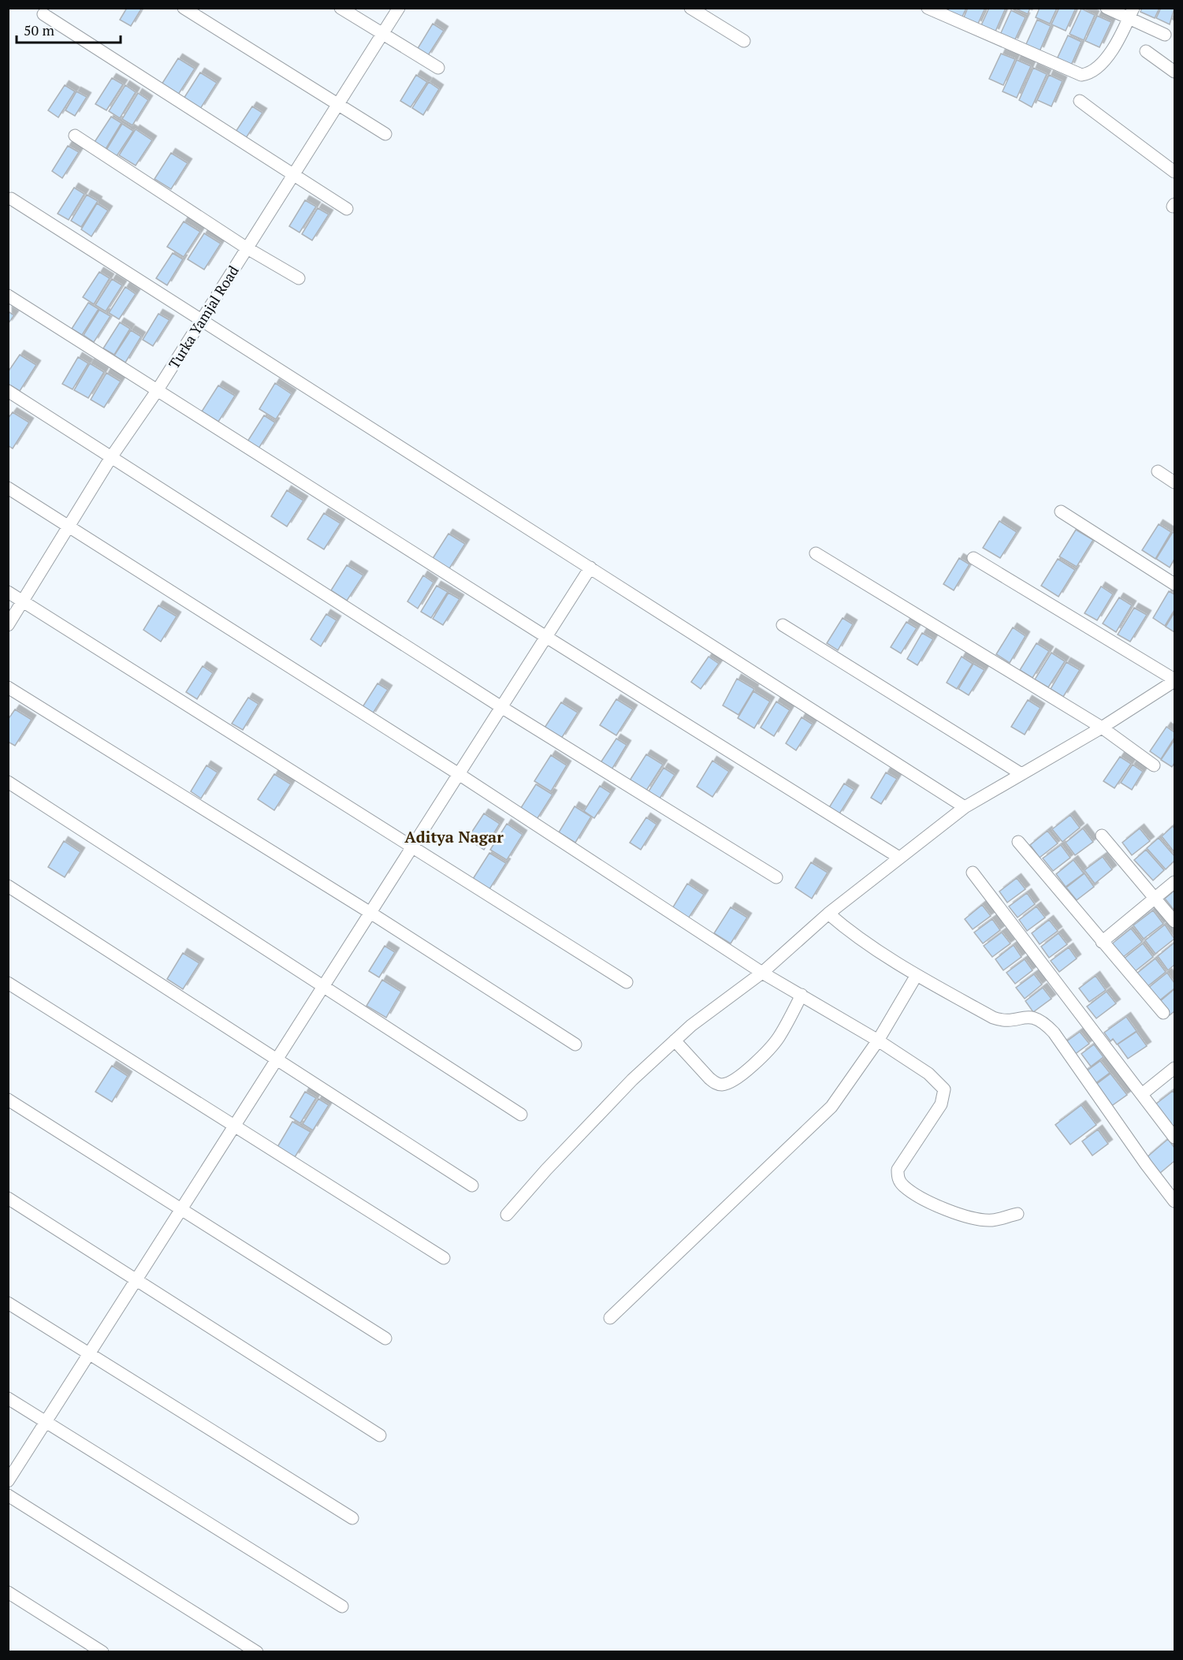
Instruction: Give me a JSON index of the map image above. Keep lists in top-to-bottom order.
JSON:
{
  "streets": {
    "street": ["Turka Yamjal Road"]
  },
  "districts": ["Aditya Nagar"],
  "scale_bar": "50 m"
}
